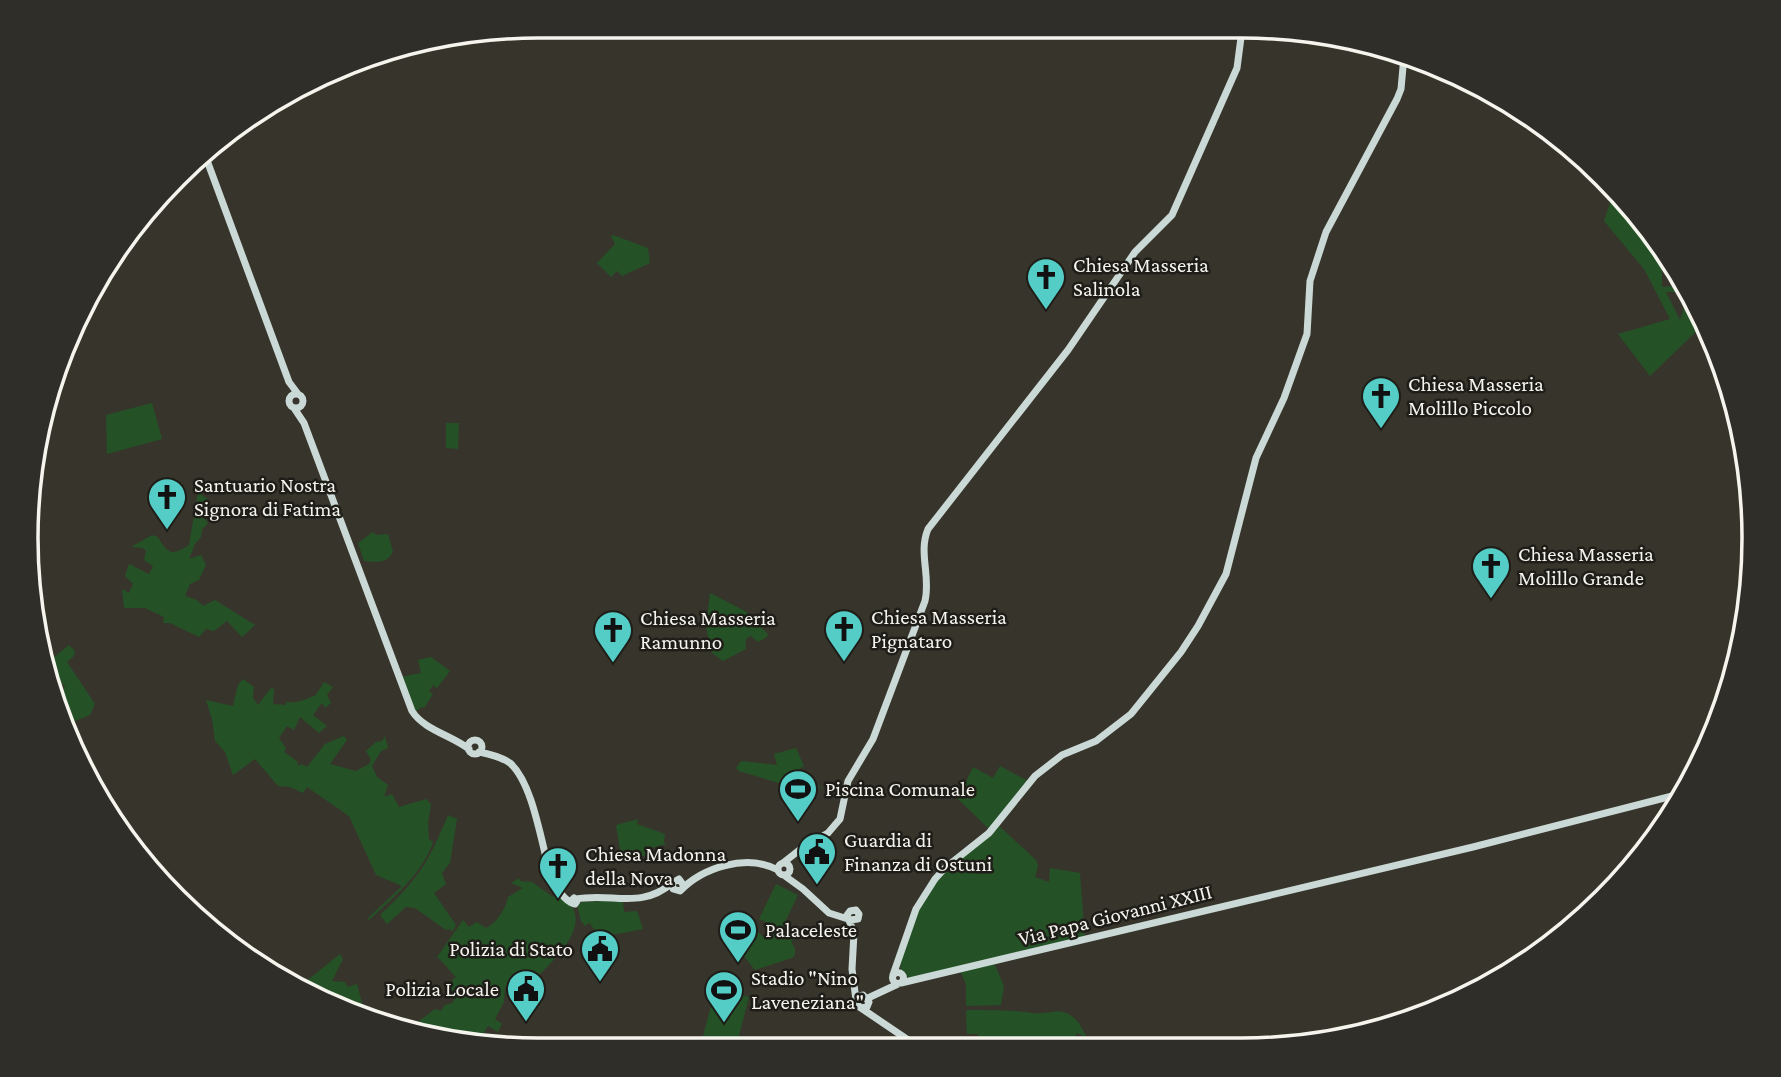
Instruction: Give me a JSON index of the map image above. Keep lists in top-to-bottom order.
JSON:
{
  "streets": {
    "main road": ["Via Papa Giovanni XXIII"]
  },
  "places": {
    "church": [
      "Chiesa Masseria Salinola",
      "Chiesa Masseria Molillo Piccolo",
      "Santuario Nostra Signora di Fatima",
      "Chiesa Masseria Molillo Grande",
      "Chiesa Masseria Pignataro",
      "Chiesa Masseria Ramunno",
      "Chiesa Madonna della Nova"
    ],
    "sports": ["Piscina Comunale", "Palaceleste", "Stadio \"Nino Laveneziana\""],
    "public building": ["Guardia di Finanza di Ostuni", "Polizia di Stato", "Polizia Locale"]
  }
}
